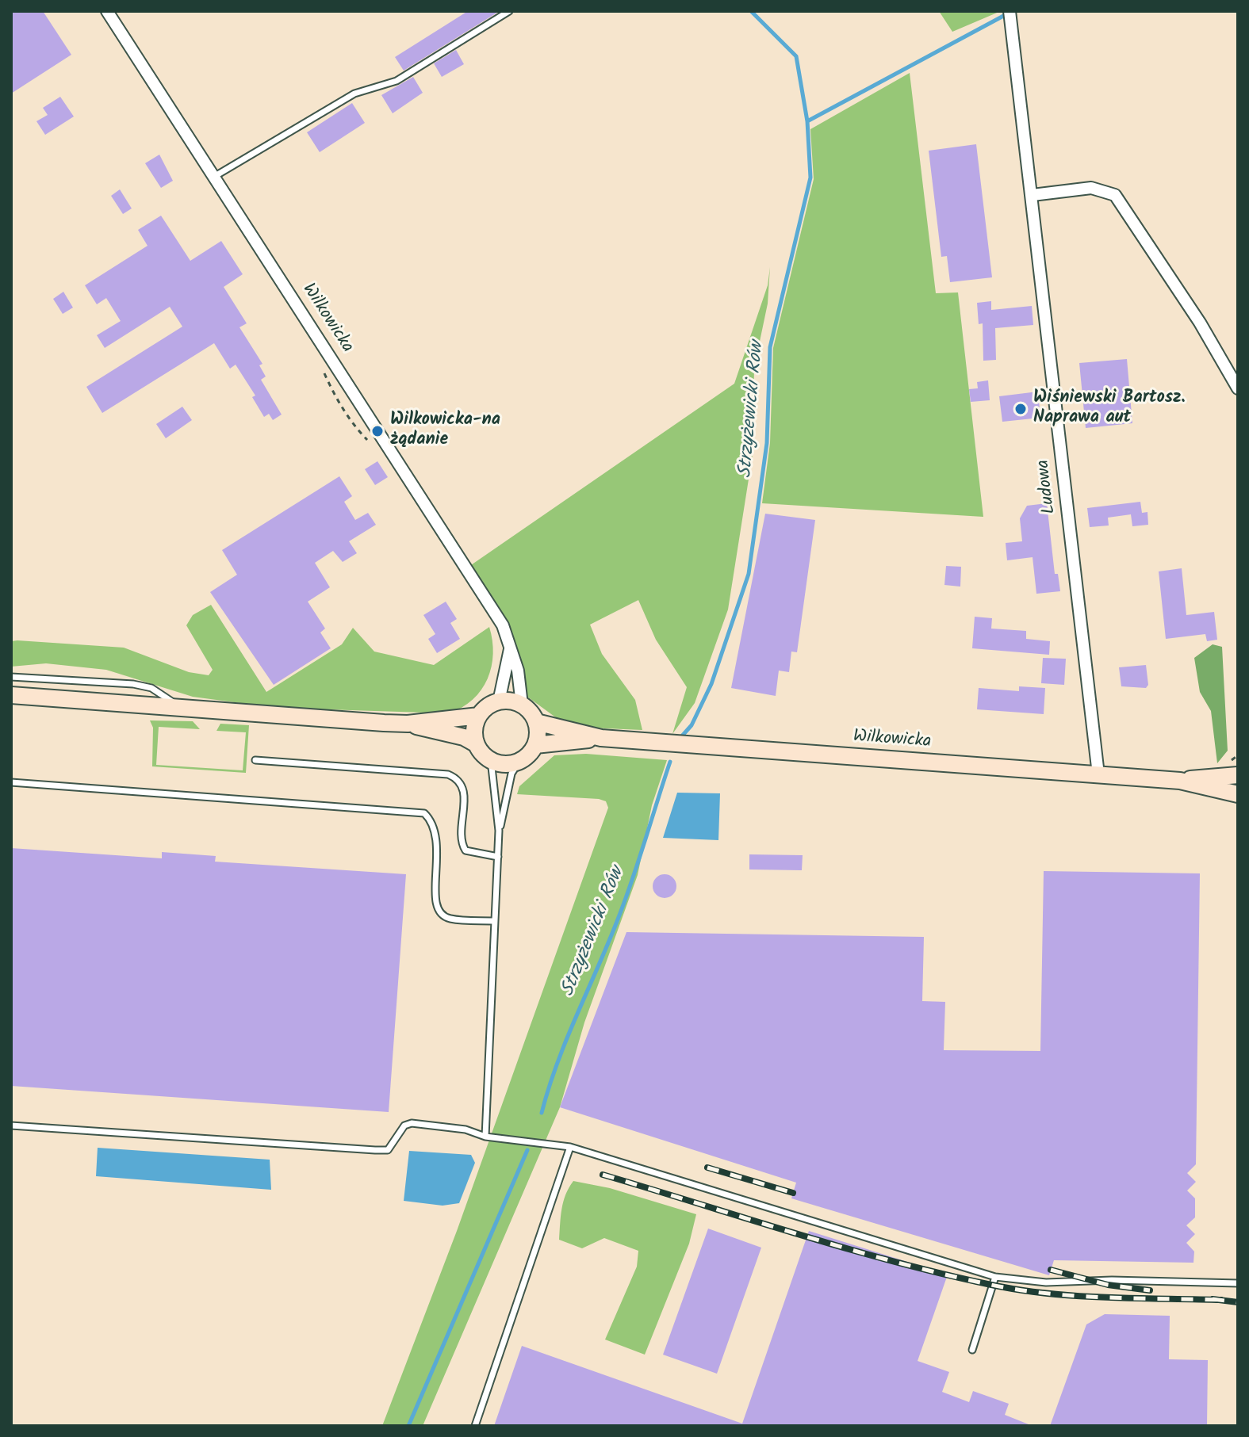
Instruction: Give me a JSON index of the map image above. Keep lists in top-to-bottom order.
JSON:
{
  "streets": {
    "main road": ["Wilkowicka"],
    "street": ["Ludowa"]
  },
  "crossings": [
    ["Wilkowicka", "Ludowa"]
  ],
  "water": ["Strzyżewicki Rów"],
  "places": ["Wiśniewski Bartosz. Naprawa aut", "Wilkowicka-na żądanie"]
}
